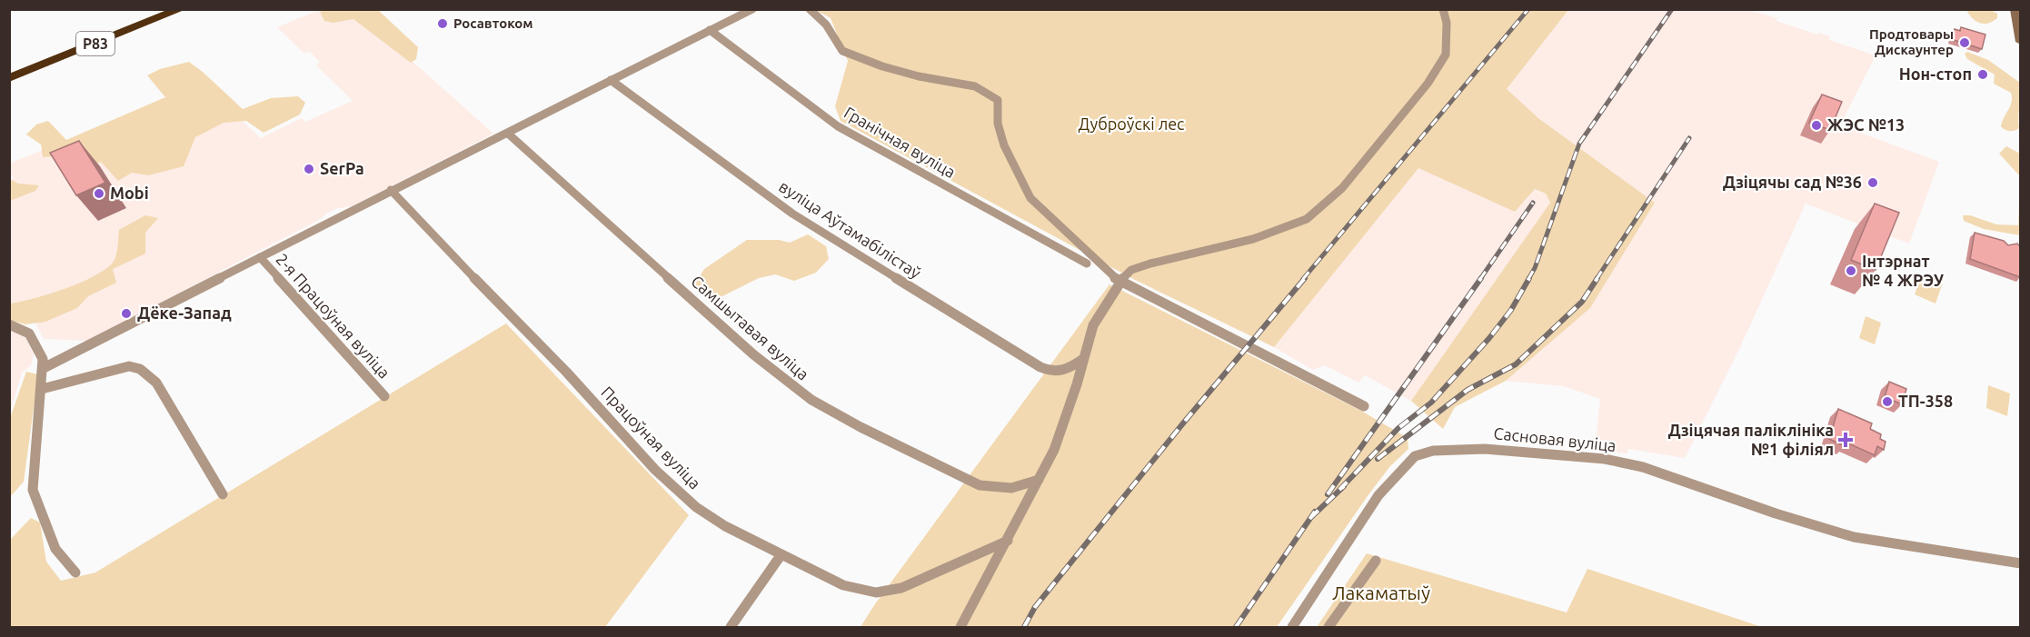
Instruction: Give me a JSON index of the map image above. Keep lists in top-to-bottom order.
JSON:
{
  "streets": {
    "highway": ["Р83"],
    "street": [
      "Гранічная вуліца",
      "вуліца Аўтамабілістаў",
      "2-я Працоўная вуліца",
      "Самшытавая вуліца",
      "Працоўная вуліца",
      "Сасновая вуліца"
    ]
  },
  "parks": ["Дуброўскі лес", "Лакаматыў"],
  "places": {
    "other": [
      "Росавтоком",
      "Продтовары Дискаунтер",
      "Нон-стоп",
      "ЖЭС №13",
      "SerPa",
      "Дзіцячы сад №36",
      "Mobi",
      "Інтэрнат № 4 ЖРЭУ",
      "Дёке-Запад",
      "ТП-358"
    ],
    "health": ["Дзіцячая паліклініка №1 філіял"]
  }
}
